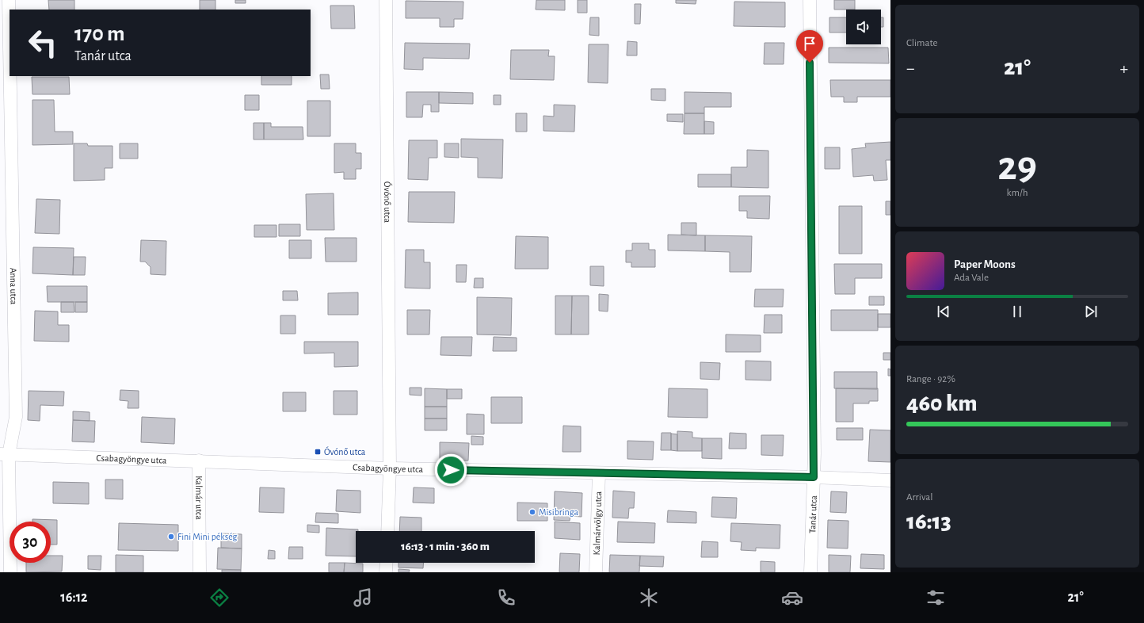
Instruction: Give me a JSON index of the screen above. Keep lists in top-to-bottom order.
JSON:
{
  "streets": {
    "street": [
      "Óvónő utca",
      "Anna utca",
      "Csabagyöngye utca",
      "Kalmár utca",
      "Tanár utca",
      "Kalmárvölgy utca"
    ]
  },
  "crossings": [
    ["Óvónő utca", "Csabagyöngye utca"],
    ["Anna utca", "Csabagyöngye utca"],
    ["Csabagyöngye utca", "Kalmár utca"],
    ["Csabagyöngye utca", "Tanár utca"],
    ["Csabagyöngye utca", "Kalmárvölgy utca"]
  ],
  "places": {
    "transit": ["Óvónő utca"],
    "other": ["Misibringa", "Fini Mini pékség"]
  },
  "page": {
    "tile": [
      "Climate",
      ["29", "km/h"],
      ["Range · 92%", "460 km"],
      ["Arrival", "16:13"]
    ],
    "turn": ["170 m", "Tanár utca"],
    "heat": ["−", "21°", "+"],
    "song": ["Paper Moons", "Ada Vale"],
    "limit": "30",
    "trip": "16:13 · 1 min · 360 m",
    "tabs": ["16:12", "21°"]
  }
}
